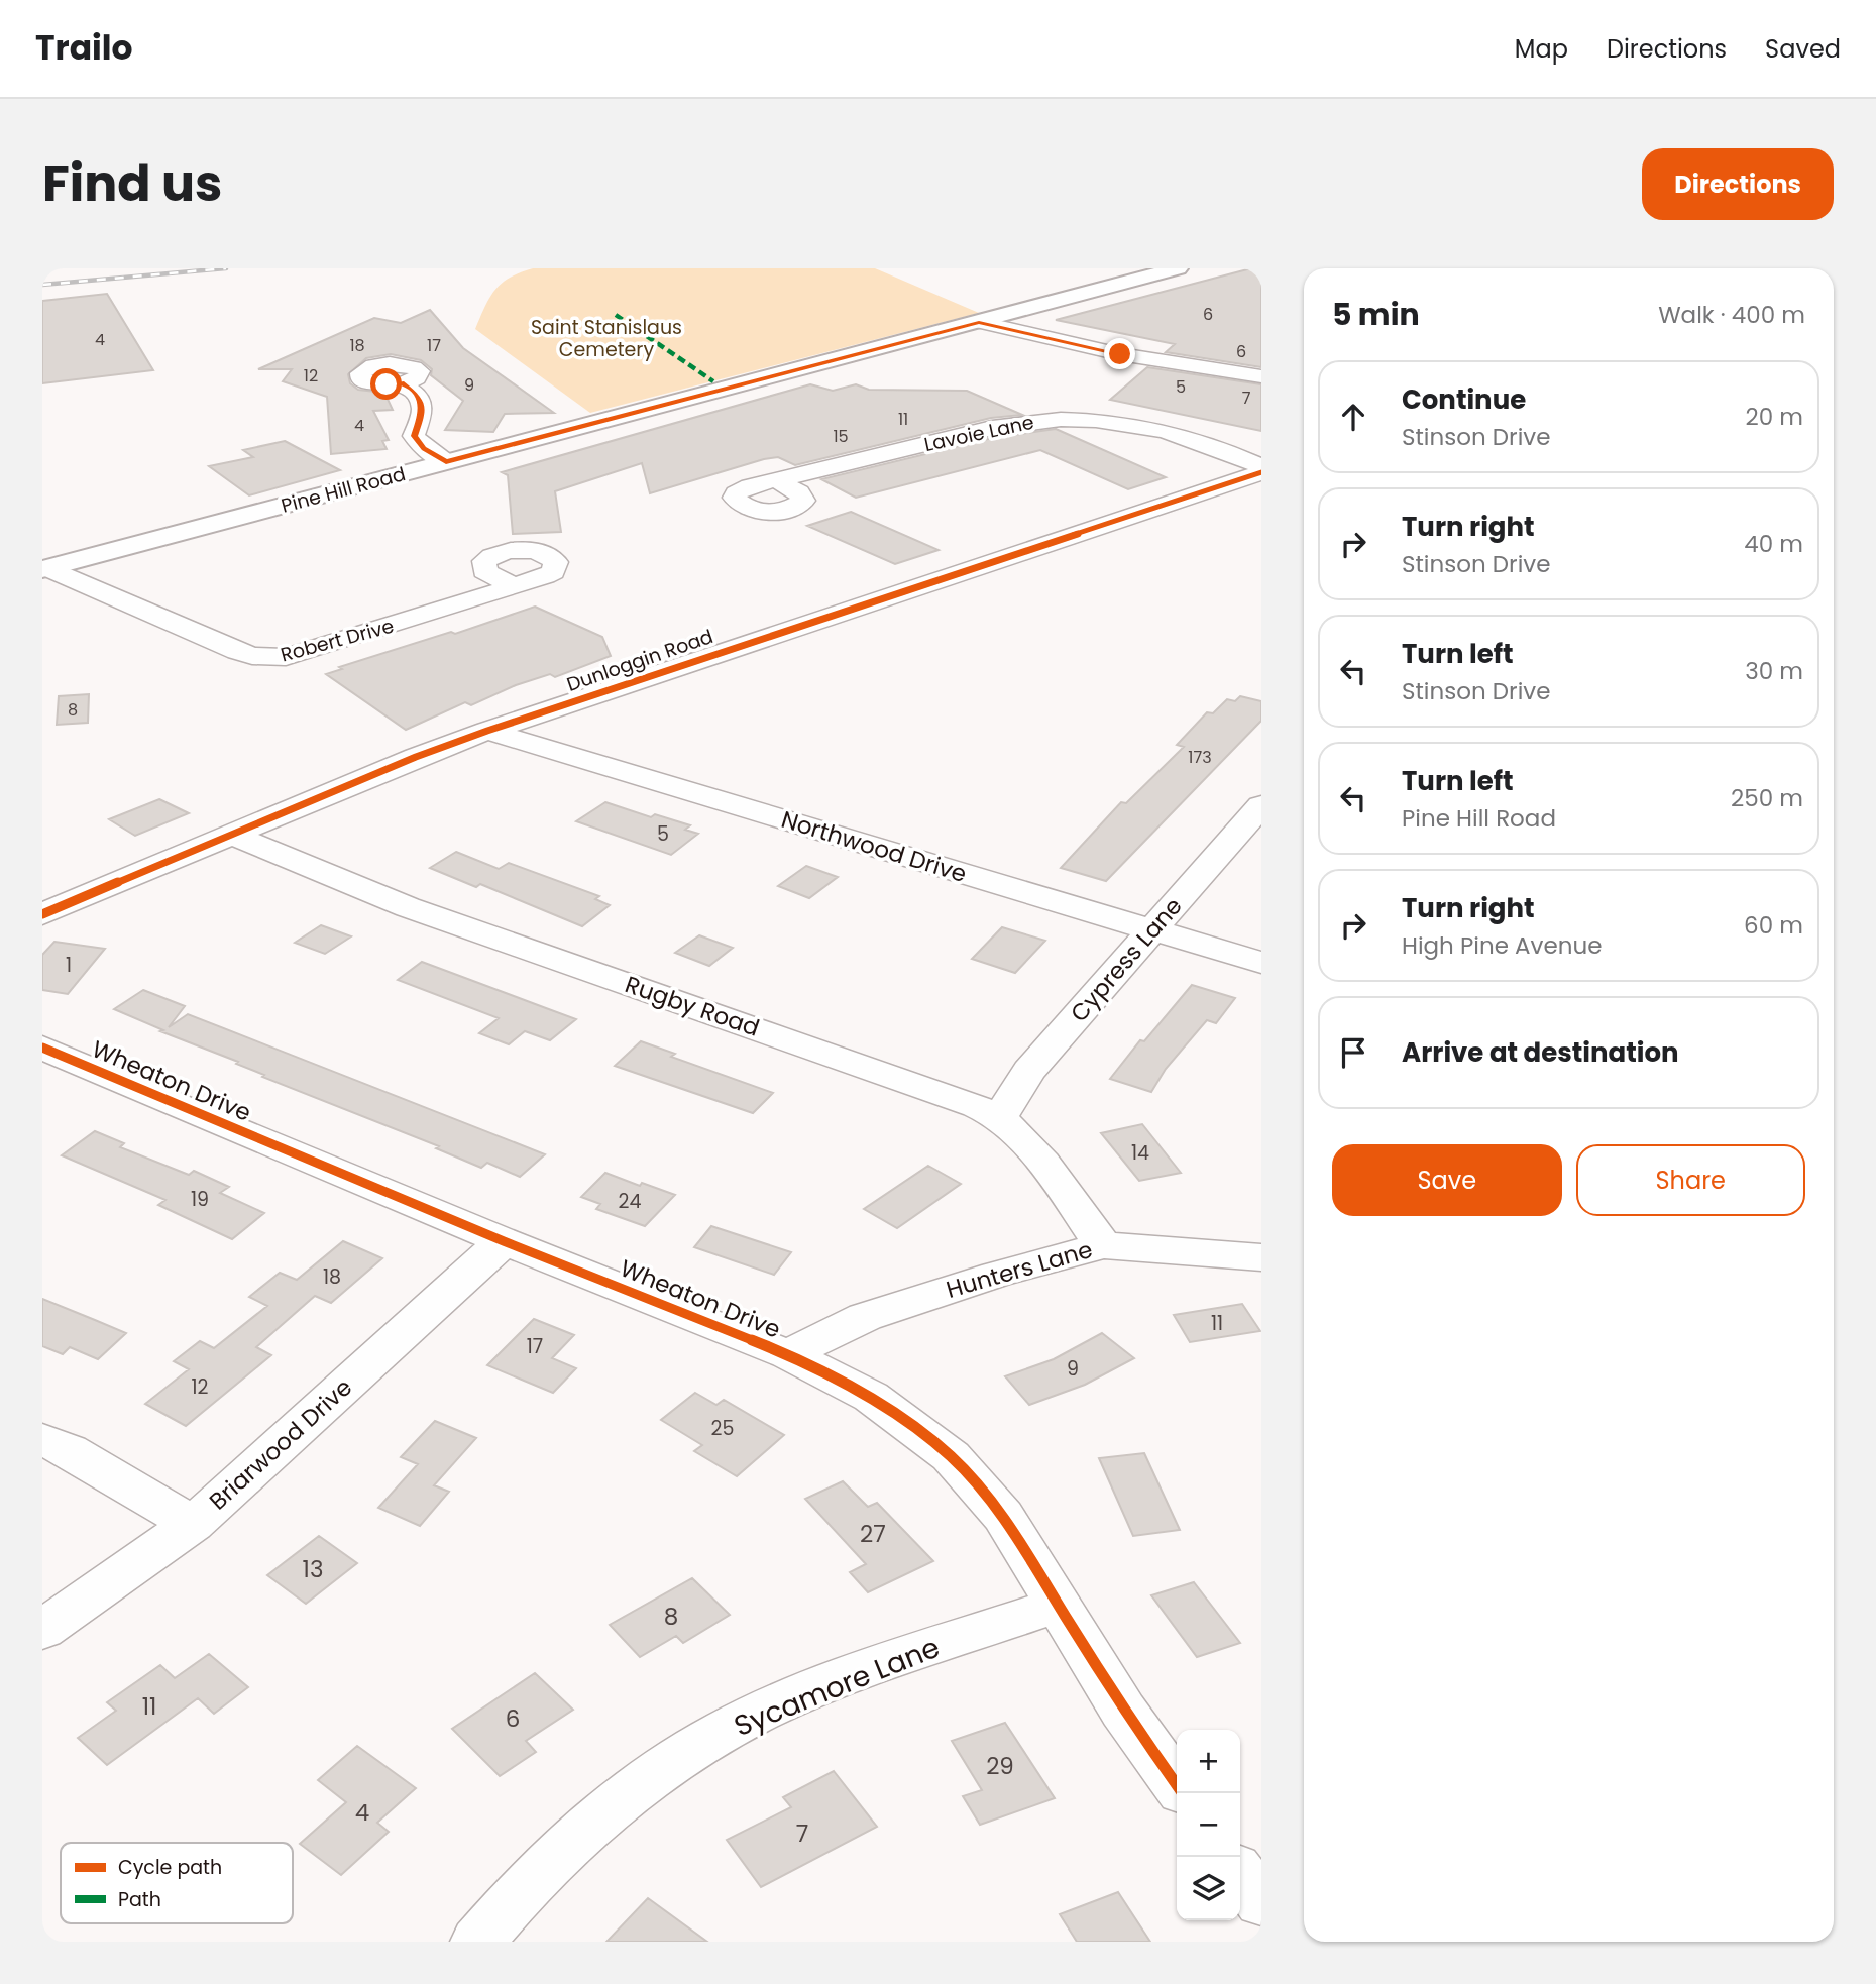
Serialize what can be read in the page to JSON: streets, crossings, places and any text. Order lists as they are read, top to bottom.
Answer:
{
  "streets": {
    "street": [
      "Lavoie Lane",
      "Pine Hill Road",
      "Robert Drive",
      "Dunloggin Road",
      "Northwood Drive",
      "Cypress Lane",
      "Rugby Road",
      "Wheaton Drive",
      "Hunters Lane",
      "Briarwood Drive",
      "Sycamore Lane"
    ]
  },
  "crossings": [
    ["Pine Hill Road", "Robert Drive"],
    ["Dunloggin Road", "Northwood Drive"],
    ["Dunloggin Road", "Rugby Road"],
    ["Northwood Drive", "Cypress Lane"],
    ["Cypress Lane", "Rugby Road"],
    ["Rugby Road", "Hunters Lane"],
    ["Wheaton Drive", "Hunters Lane"],
    ["Wheaton Drive", "Briarwood Drive"],
    ["Wheaton Drive", "Sycamore Lane"]
  ],
  "parks": ["Saint Stanislaus Cemetery"],
  "house_numbers": [
    "6",
    "4",
    "18",
    "17",
    "6",
    "12",
    "9",
    "5",
    "7",
    "11",
    "4",
    "15",
    "8",
    "173",
    "5",
    "1",
    "14",
    "19",
    "24",
    "18",
    "11",
    "17",
    "9",
    "12",
    "25",
    "27",
    "13",
    "8",
    "11",
    "6",
    "29",
    "4",
    "7"
  ],
  "legend": ["Cycle path", "Path"],
  "page": {
    "header": "Trailo",
    "nav": ["Map", "Directions", "Saved"],
    "title": "Find us",
    "buttons": [
      "Directions",
      ["Save", "Share"]
    ],
    "heading": ["5 min", "Walk · 400 m"],
    "list": [
      ["Continue", "Stinson Drive", "20 m"],
      ["Turn right", "Stinson Drive", "40 m"],
      ["Turn left", "Stinson Drive", "30 m"],
      ["Turn left", "Pine Hill Road", "250 m"],
      ["Turn right", "High Pine Avenue", "60 m"],
      "Arrive at destination"
    ],
    "map_buttons": ["+", "−"]
  }
}
